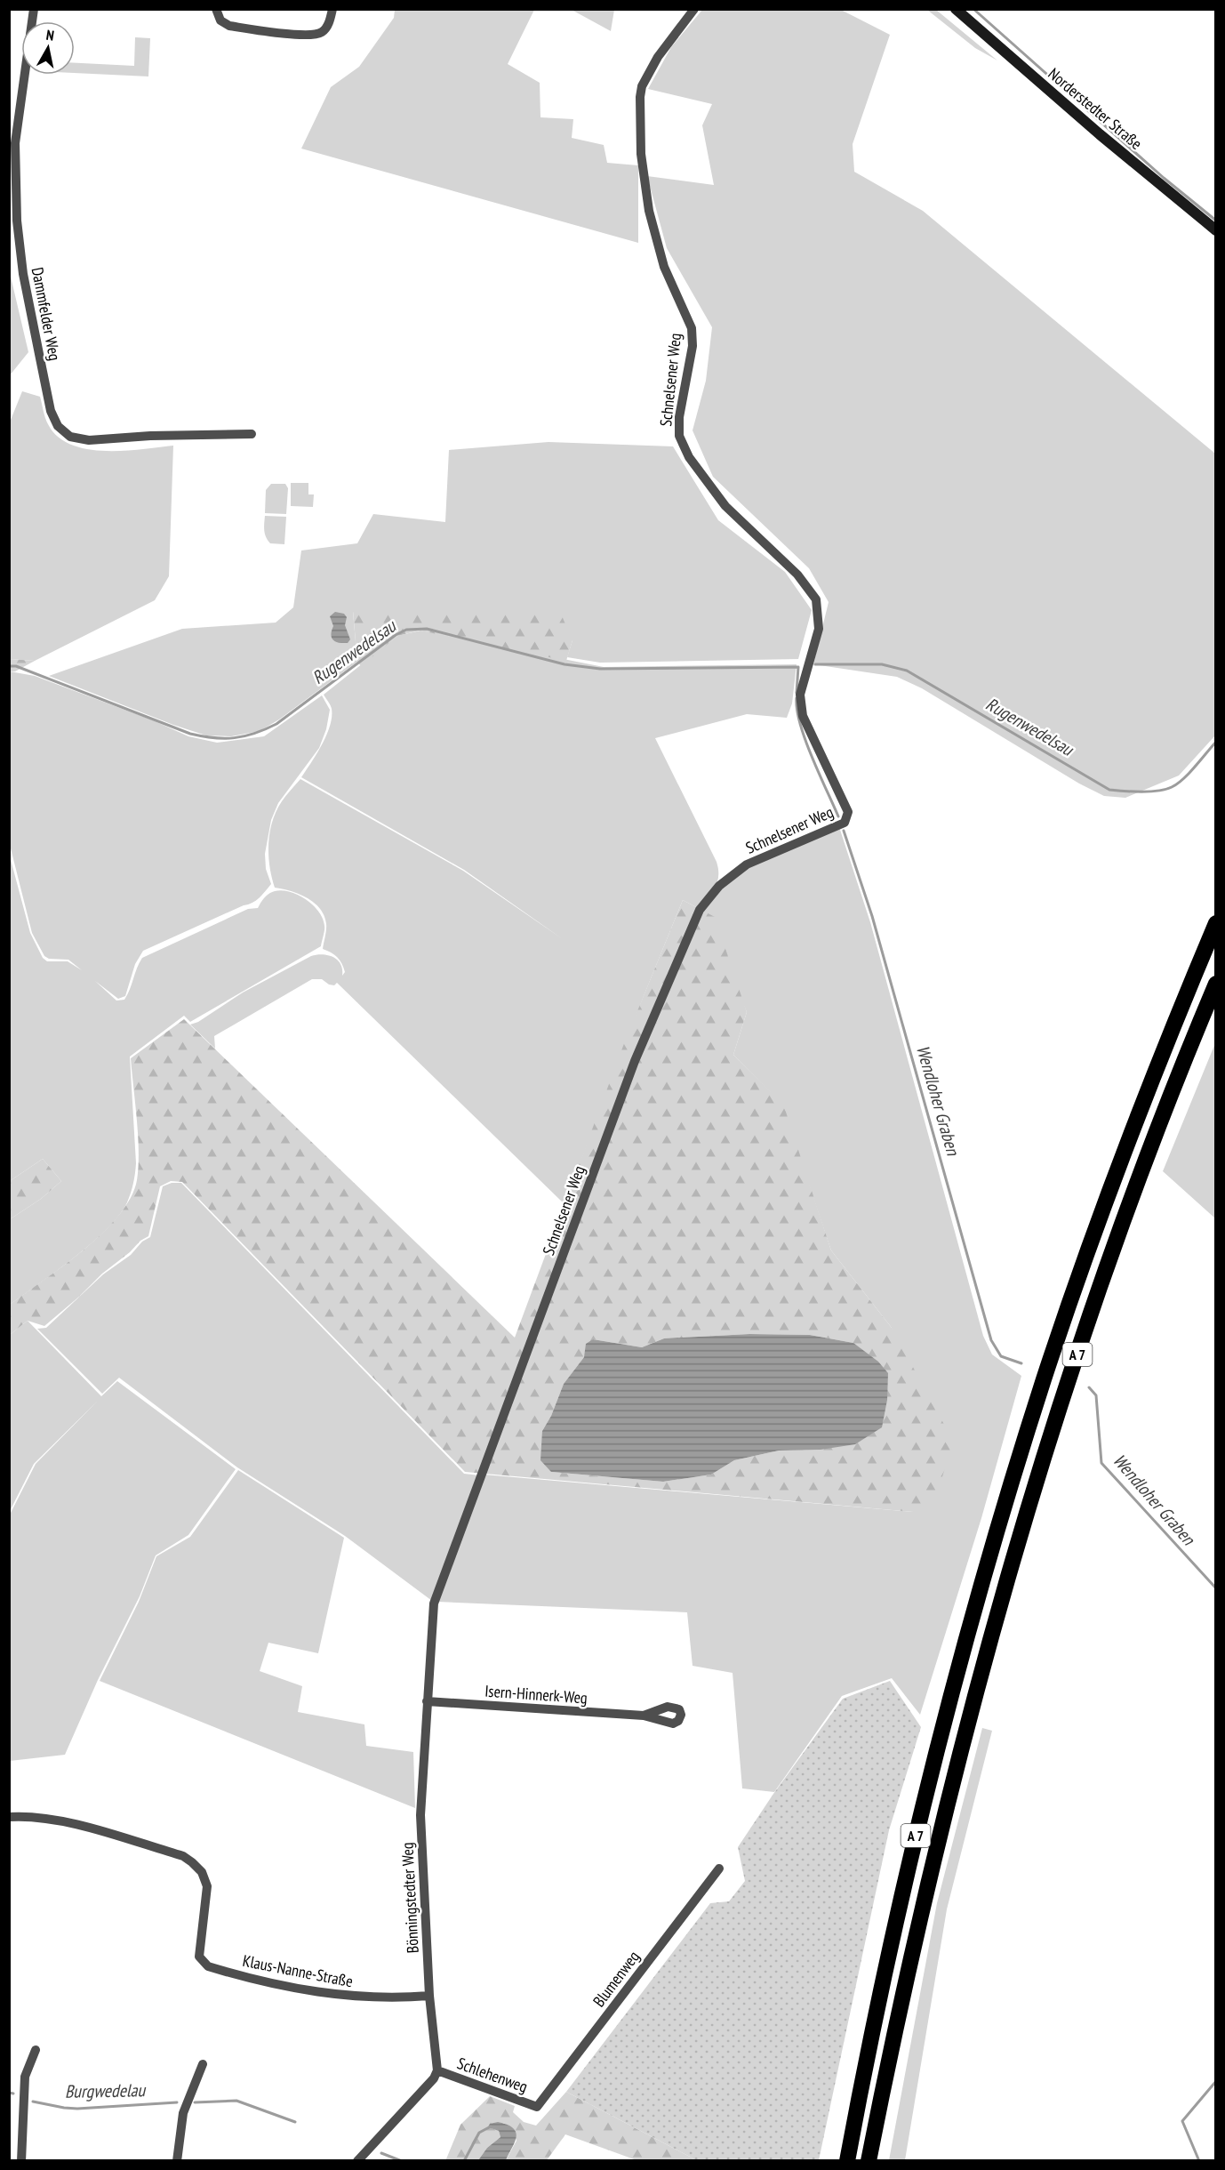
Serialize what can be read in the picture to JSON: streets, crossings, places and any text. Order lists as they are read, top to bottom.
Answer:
{
  "streets": {
    "highway": ["A 7"],
    "main road": ["Norderstedter Straße"],
    "street": [
      "Dammfelder Weg",
      "Schnelsener Weg",
      "Isern-Hinnerk-Weg",
      "Bönningstedter Weg",
      "Klaus-Nanne-Straße",
      "Blumenweg",
      "Schlehenweg"
    ]
  },
  "crossings": [
    ["Schnelsener Weg", "Bönningstedter Weg"],
    ["Isern-Hinnerk-Weg", "Bönningstedter Weg"],
    ["Bönningstedter Weg", "Klaus-Nanne-Straße"],
    ["Bönningstedter Weg", "Schlehenweg"],
    ["Blumenweg", "Schlehenweg"]
  ],
  "water": ["Rugenwedelsau", "Wendloher Graben", "Burgwedelau"],
  "north": "top"
}
